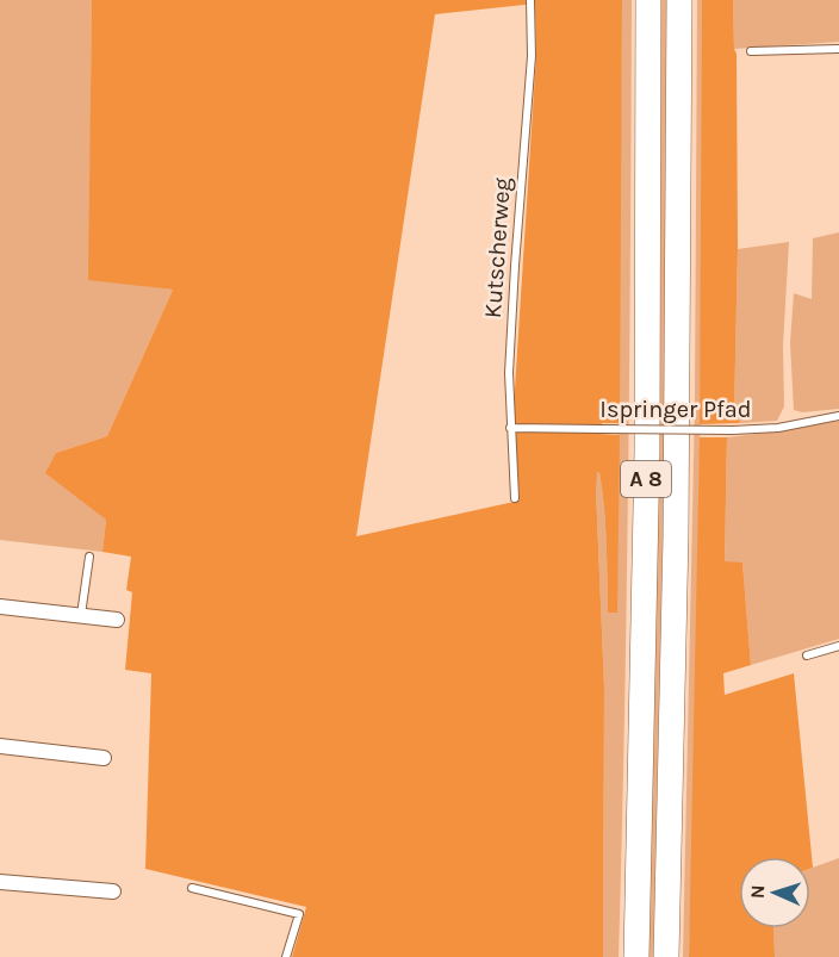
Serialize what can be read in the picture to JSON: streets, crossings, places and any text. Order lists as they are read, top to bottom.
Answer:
{
  "streets": {
    "highway": ["A 8"],
    "lane": ["Kutscherweg", "Ispringer Pfad"]
  },
  "crossings": [
    ["Kutscherweg", "Ispringer Pfad"]
  ],
  "north": "left"
}
